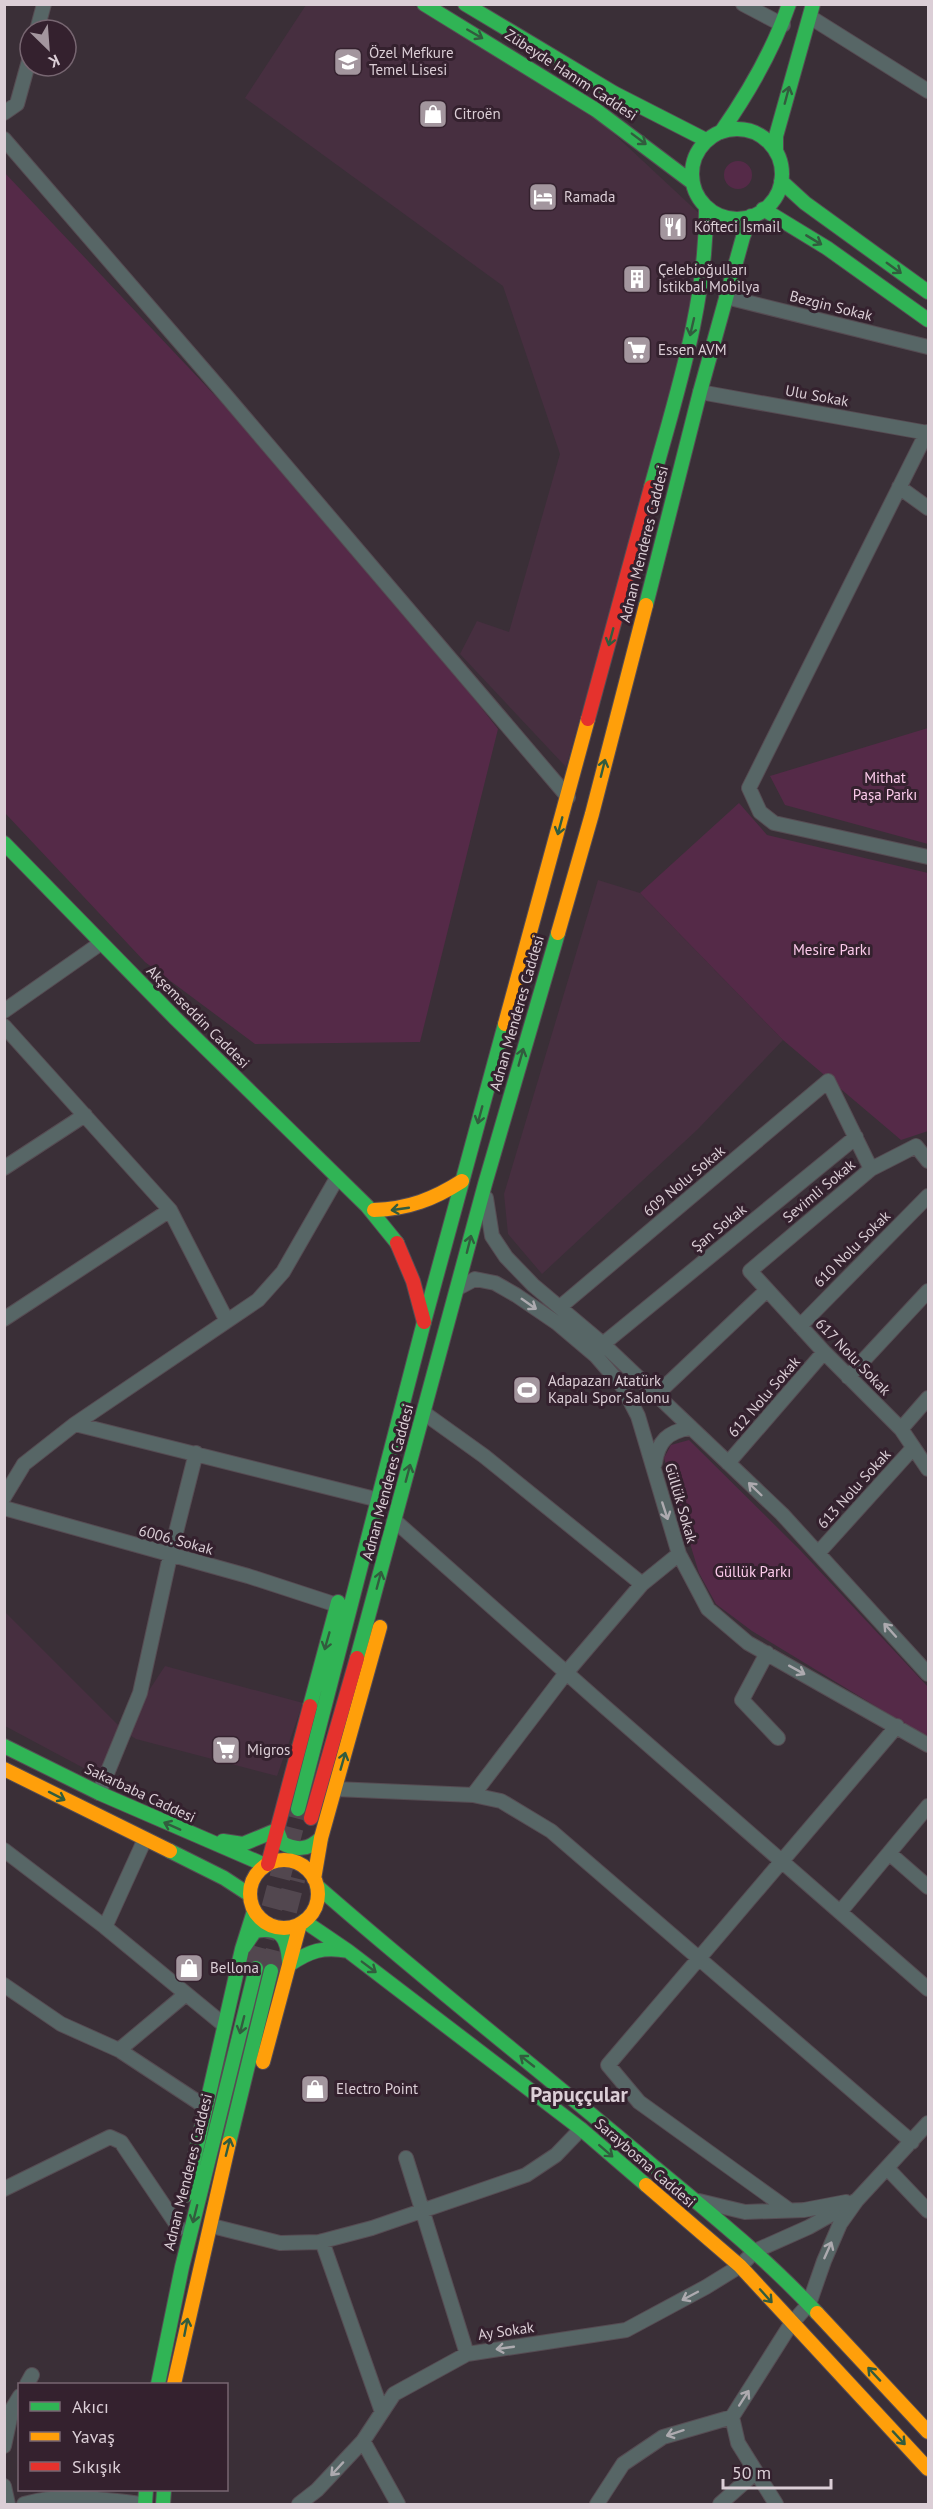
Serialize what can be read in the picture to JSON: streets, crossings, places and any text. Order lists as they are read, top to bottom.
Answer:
{
  "streets": {
    "main road": [
      "Zübeyde Hanım Caddesi",
      "Adnan Menderes Caddesi",
      "Akşemseddin Caddesi",
      "Sakarbaba Caddesi",
      "Saraybosna Caddesi"
    ],
    "street": [
      "Bezgin Sokak",
      "Ulu Sokak",
      "609 Nolu Sokak",
      "Sevimli Sokak",
      "Şan Sokak",
      "610 Nolu Sokak",
      "617 Nolu Sokak",
      "612 Nolu Sokak",
      "613 Nolu Sokak",
      "Güllük Sokak",
      "6006. Sokak",
      "Ay Sokak"
    ]
  },
  "crossings": [
    ["Zübeyde Hanım Caddesi", "Adnan Menderes Caddesi"],
    ["Bezgin Sokak", "Adnan Menderes Caddesi"],
    ["Ulu Sokak", "Adnan Menderes Caddesi"],
    ["Adnan Menderes Caddesi", "Akşemseddin Caddesi"],
    ["Adnan Menderes Caddesi", "Güllük Sokak"],
    ["609 Nolu Sokak", "Şan Sokak"],
    ["Sevimli Sokak", "617 Nolu Sokak"],
    ["610 Nolu Sokak", "617 Nolu Sokak"],
    ["617 Nolu Sokak", "612 Nolu Sokak"],
    ["617 Nolu Sokak", "613 Nolu Sokak"],
    ["Sakarbaba Caddesi", "Saraybosna Caddesi"],
    ["Saraybosna Caddesi", "Ay Sokak"]
  ],
  "one_way": ["Ay Sokak"],
  "districts": ["Papuççular"],
  "parks": ["Mithat Paşa Parkı", "Mesire Parkı", "Güllük Parkı"],
  "places": {
    "school or university": ["Özel Mefkure Temel Lisesi"],
    "shop": ["Citroën", "Bellona", "Electro Point"],
    "hotel": ["Ramada"],
    "restaurant": ["Köfteci İsmail"],
    "building": ["Çelebioğulları İstikbal Mobilya"],
    "supermarket": ["Essen AVM", "Migros"],
    "sports": ["Adapazarı Atatürk Kapalı Spor Salonu"]
  },
  "legend": ["Akıcı", "Yavaş", "Sıkışık"],
  "scale_bar": "50 m",
  "north": "bottom right"
}
